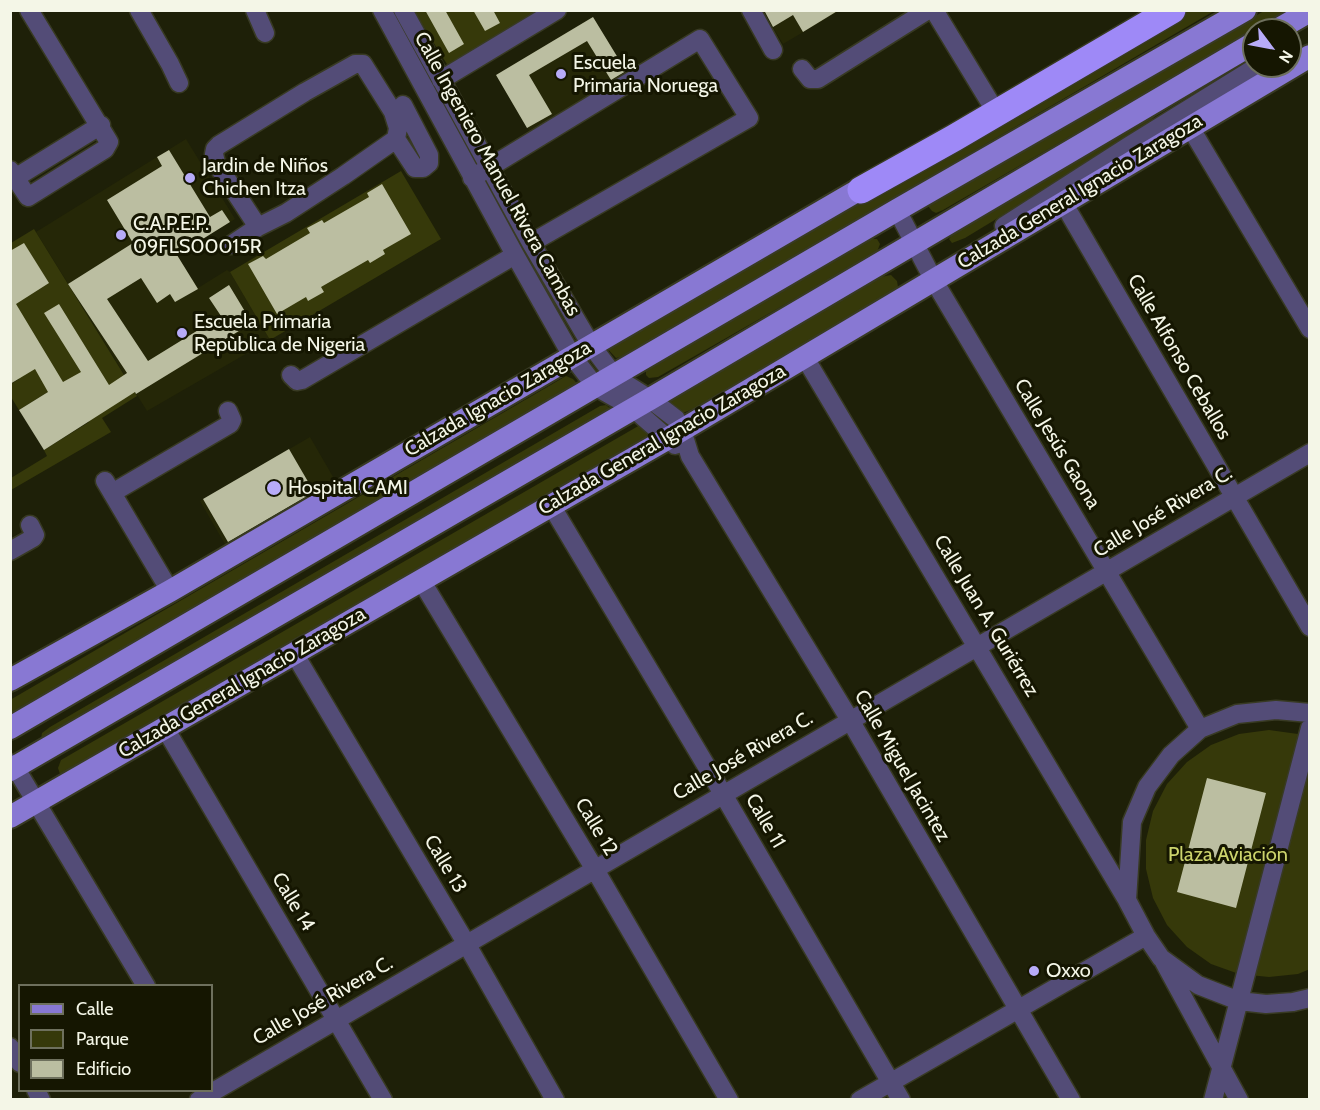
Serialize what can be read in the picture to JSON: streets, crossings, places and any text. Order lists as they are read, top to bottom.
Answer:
{
  "streets": {
    "main road": ["Calzada General Ignacio Zaragoza", "Calzada Ignacio Zaragoza"],
    "street": [
      "Calle Ingeniero Manuel Rivera Cambas",
      "Calle Alfonso Ceballos",
      "Calle Jesús Gaona",
      "Calle José Rivera C.",
      "Calle Juan A. Guriérrez",
      "Calle Miguel Jacintez",
      "Calle 11",
      "Calle 12",
      "Calle 13",
      "Calle 14"
    ]
  },
  "crossings": [
    ["Calle Ingeniero Manuel Rivera Cambas", "Calzada Ignacio Zaragoza"],
    ["Calle Ingeniero Manuel Rivera Cambas", "Calle Miguel Jacintez"],
    ["Calzada General Ignacio Zaragoza", "Calle Alfonso Ceballos"],
    ["Calzada General Ignacio Zaragoza", "Calle Jesús Gaona"],
    ["Calzada General Ignacio Zaragoza", "Calle Juan A. Guriérrez"],
    ["Calzada General Ignacio Zaragoza", "Calle Miguel Jacintez"],
    ["Calzada General Ignacio Zaragoza", "Calle 11"],
    ["Calzada General Ignacio Zaragoza", "Calle 12"],
    ["Calzada General Ignacio Zaragoza", "Calle 13"],
    ["Calzada General Ignacio Zaragoza", "Calle 14"],
    ["Calle Alfonso Ceballos", "Calle José Rivera C."],
    ["Calle Jesús Gaona", "Calle José Rivera C."],
    ["Calle José Rivera C.", "Calle Juan A. Guriérrez"],
    ["Calle José Rivera C.", "Calle Miguel Jacintez"],
    ["Calle José Rivera C.", "Calle 11"],
    ["Calle José Rivera C.", "Calle 12"],
    ["Calle José Rivera C.", "Calle 13"],
    ["Calle José Rivera C.", "Calle 14"]
  ],
  "parks": ["Plaza Aviación"],
  "places": [
    "Escuela Primaria Noruega",
    "Jardin de Niños Chichen Itza",
    "C.A.P.E.P. 09FLS00015R",
    "Escuela Primaria Repùblica de Nigeria",
    "Hospital CAMI",
    "Oxxo"
  ],
  "legend": ["Calle", "Parque", "Edificio"],
  "north": "bottom right"
}
